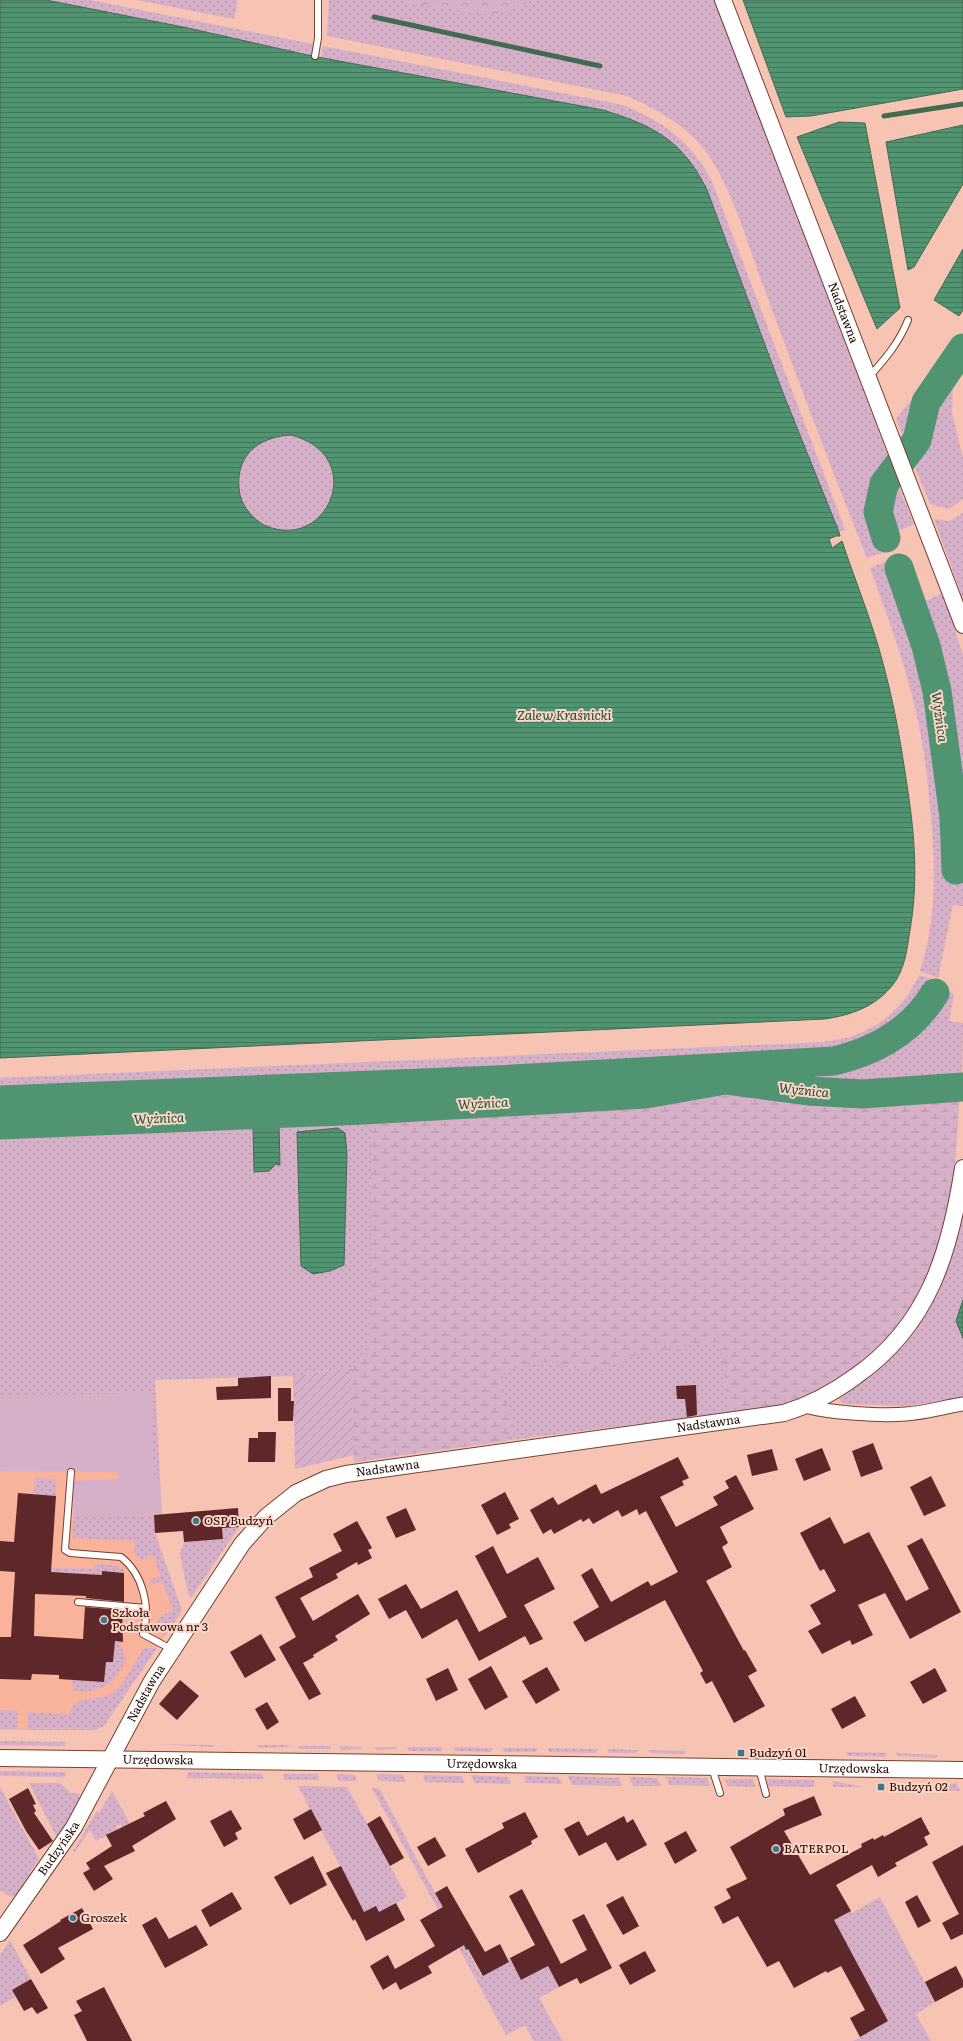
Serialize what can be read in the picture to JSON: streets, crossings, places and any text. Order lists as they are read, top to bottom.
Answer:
{
  "streets": {
    "street": ["Nadstawna", "Urzędowska", "Budzyńska"]
  },
  "crossings": [
    ["Nadstawna", "Urzędowska"],
    ["Nadstawna", "Budzyńska"],
    ["Urzędowska", "Budzyńska"]
  ],
  "water": ["Zalew Kraśnicki", "Wyżnica"],
  "places": {
    "other": [
      "OSP Budzyń",
      "Szkoła Podstawowa nr 3",
      "BATERPOL",
      "Groszek"
    ],
    "transit": ["Budzyń 01", "Budzyń 02"]
  }
}
